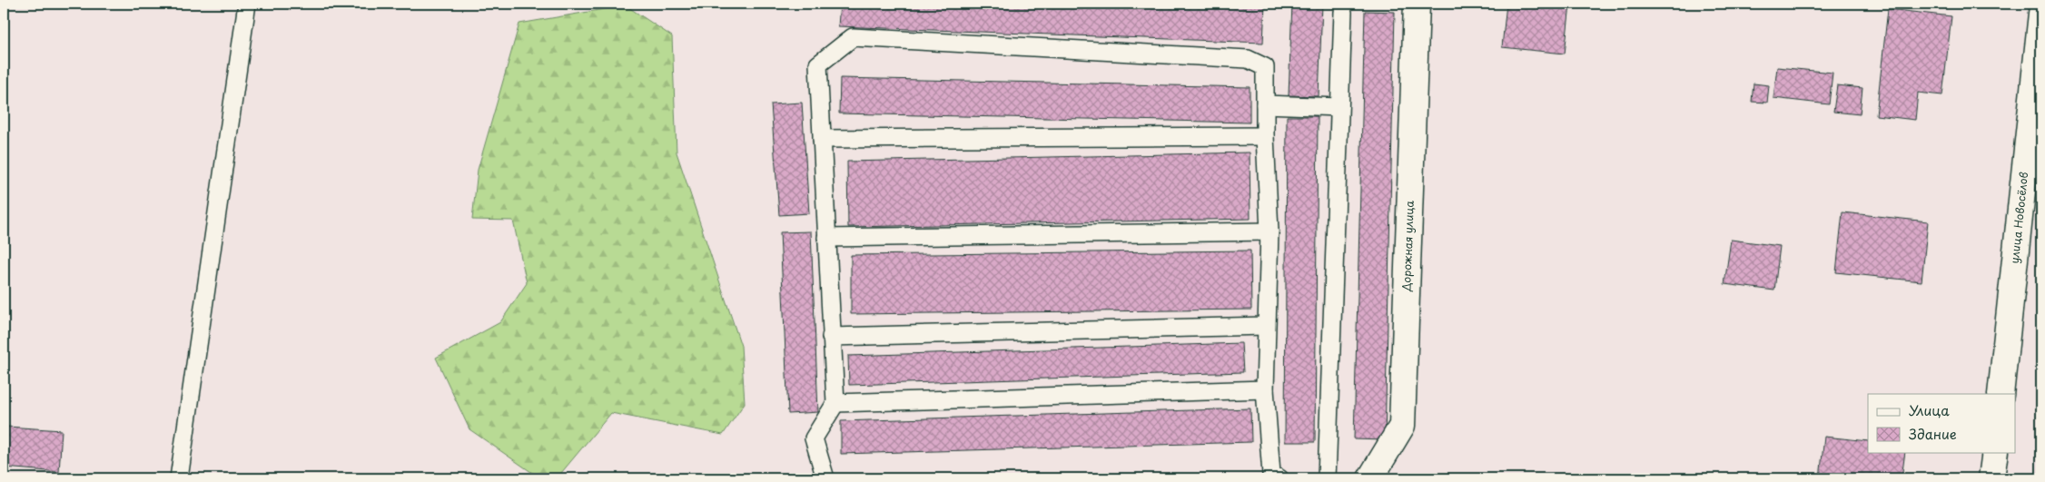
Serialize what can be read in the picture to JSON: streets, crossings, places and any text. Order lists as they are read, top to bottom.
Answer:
{
  "streets": {
    "street": ["улица Новосёлов", "Дорожная улица"]
  },
  "legend": ["Улица", "Здание"]
}
